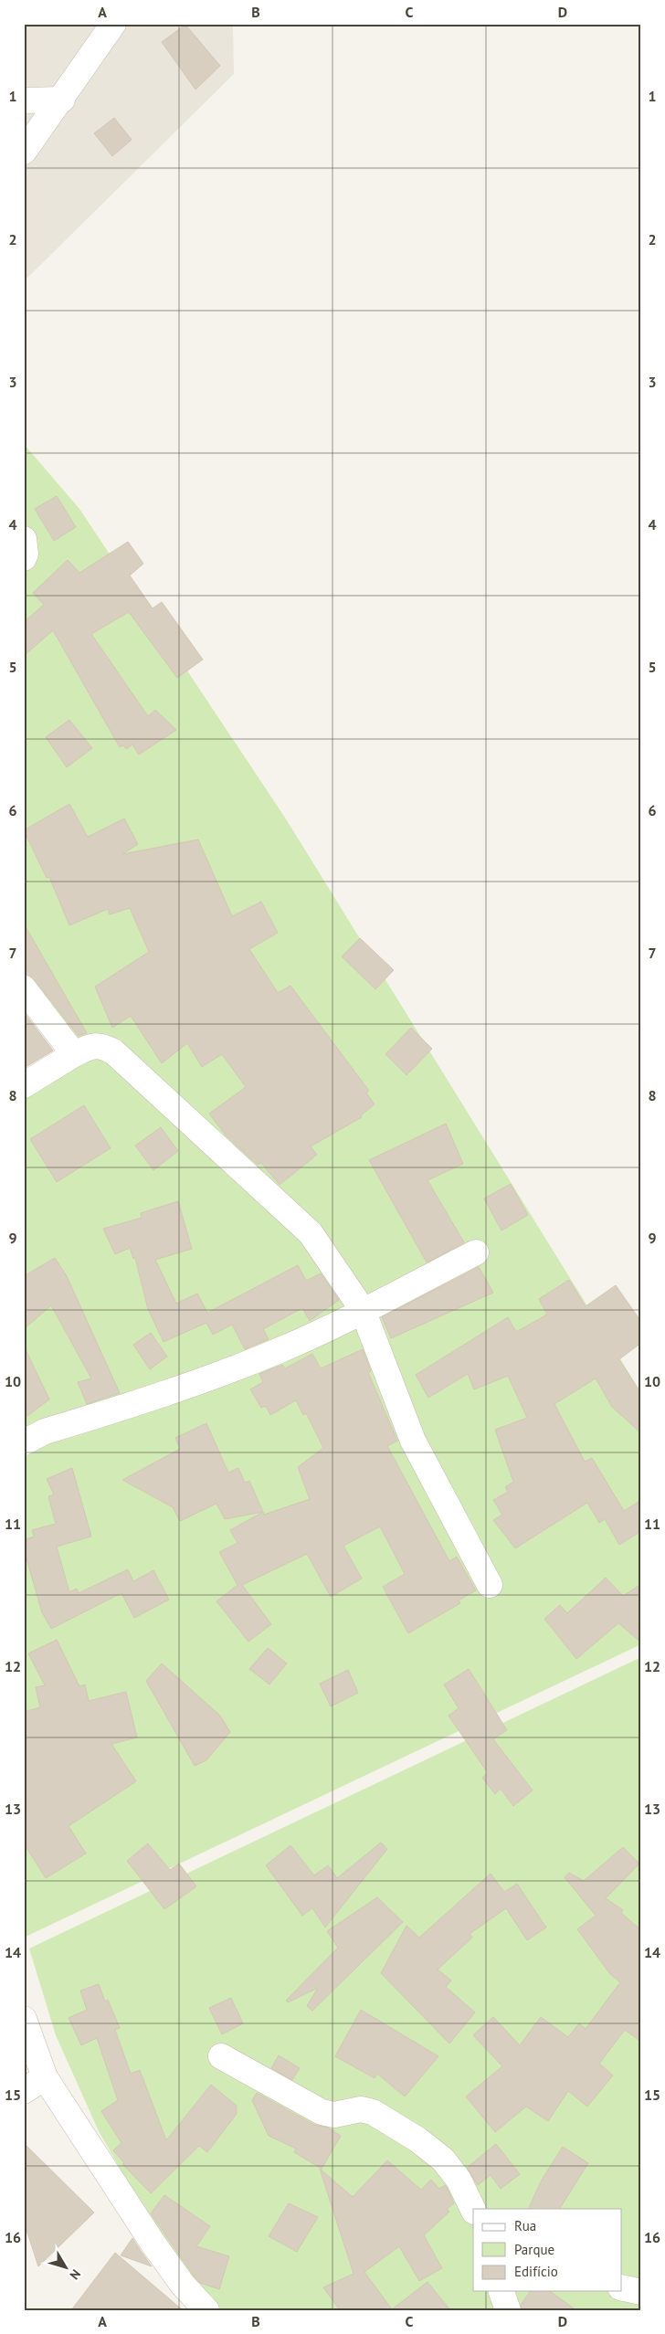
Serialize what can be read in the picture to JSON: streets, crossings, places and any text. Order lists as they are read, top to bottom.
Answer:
{
  "legend": ["Rua", "Parque", "Edifício"],
  "north": "bottom right",
  "grid": {
    "columns": [
      "A",
      "B",
      "C",
      "D"
    ],
    "rows": [
      "1",
      "2",
      "3",
      "4",
      "5",
      "6",
      "7",
      "8",
      "9",
      "10",
      "11",
      "12",
      "13",
      "14",
      "15",
      "16"
    ]
  }
}
